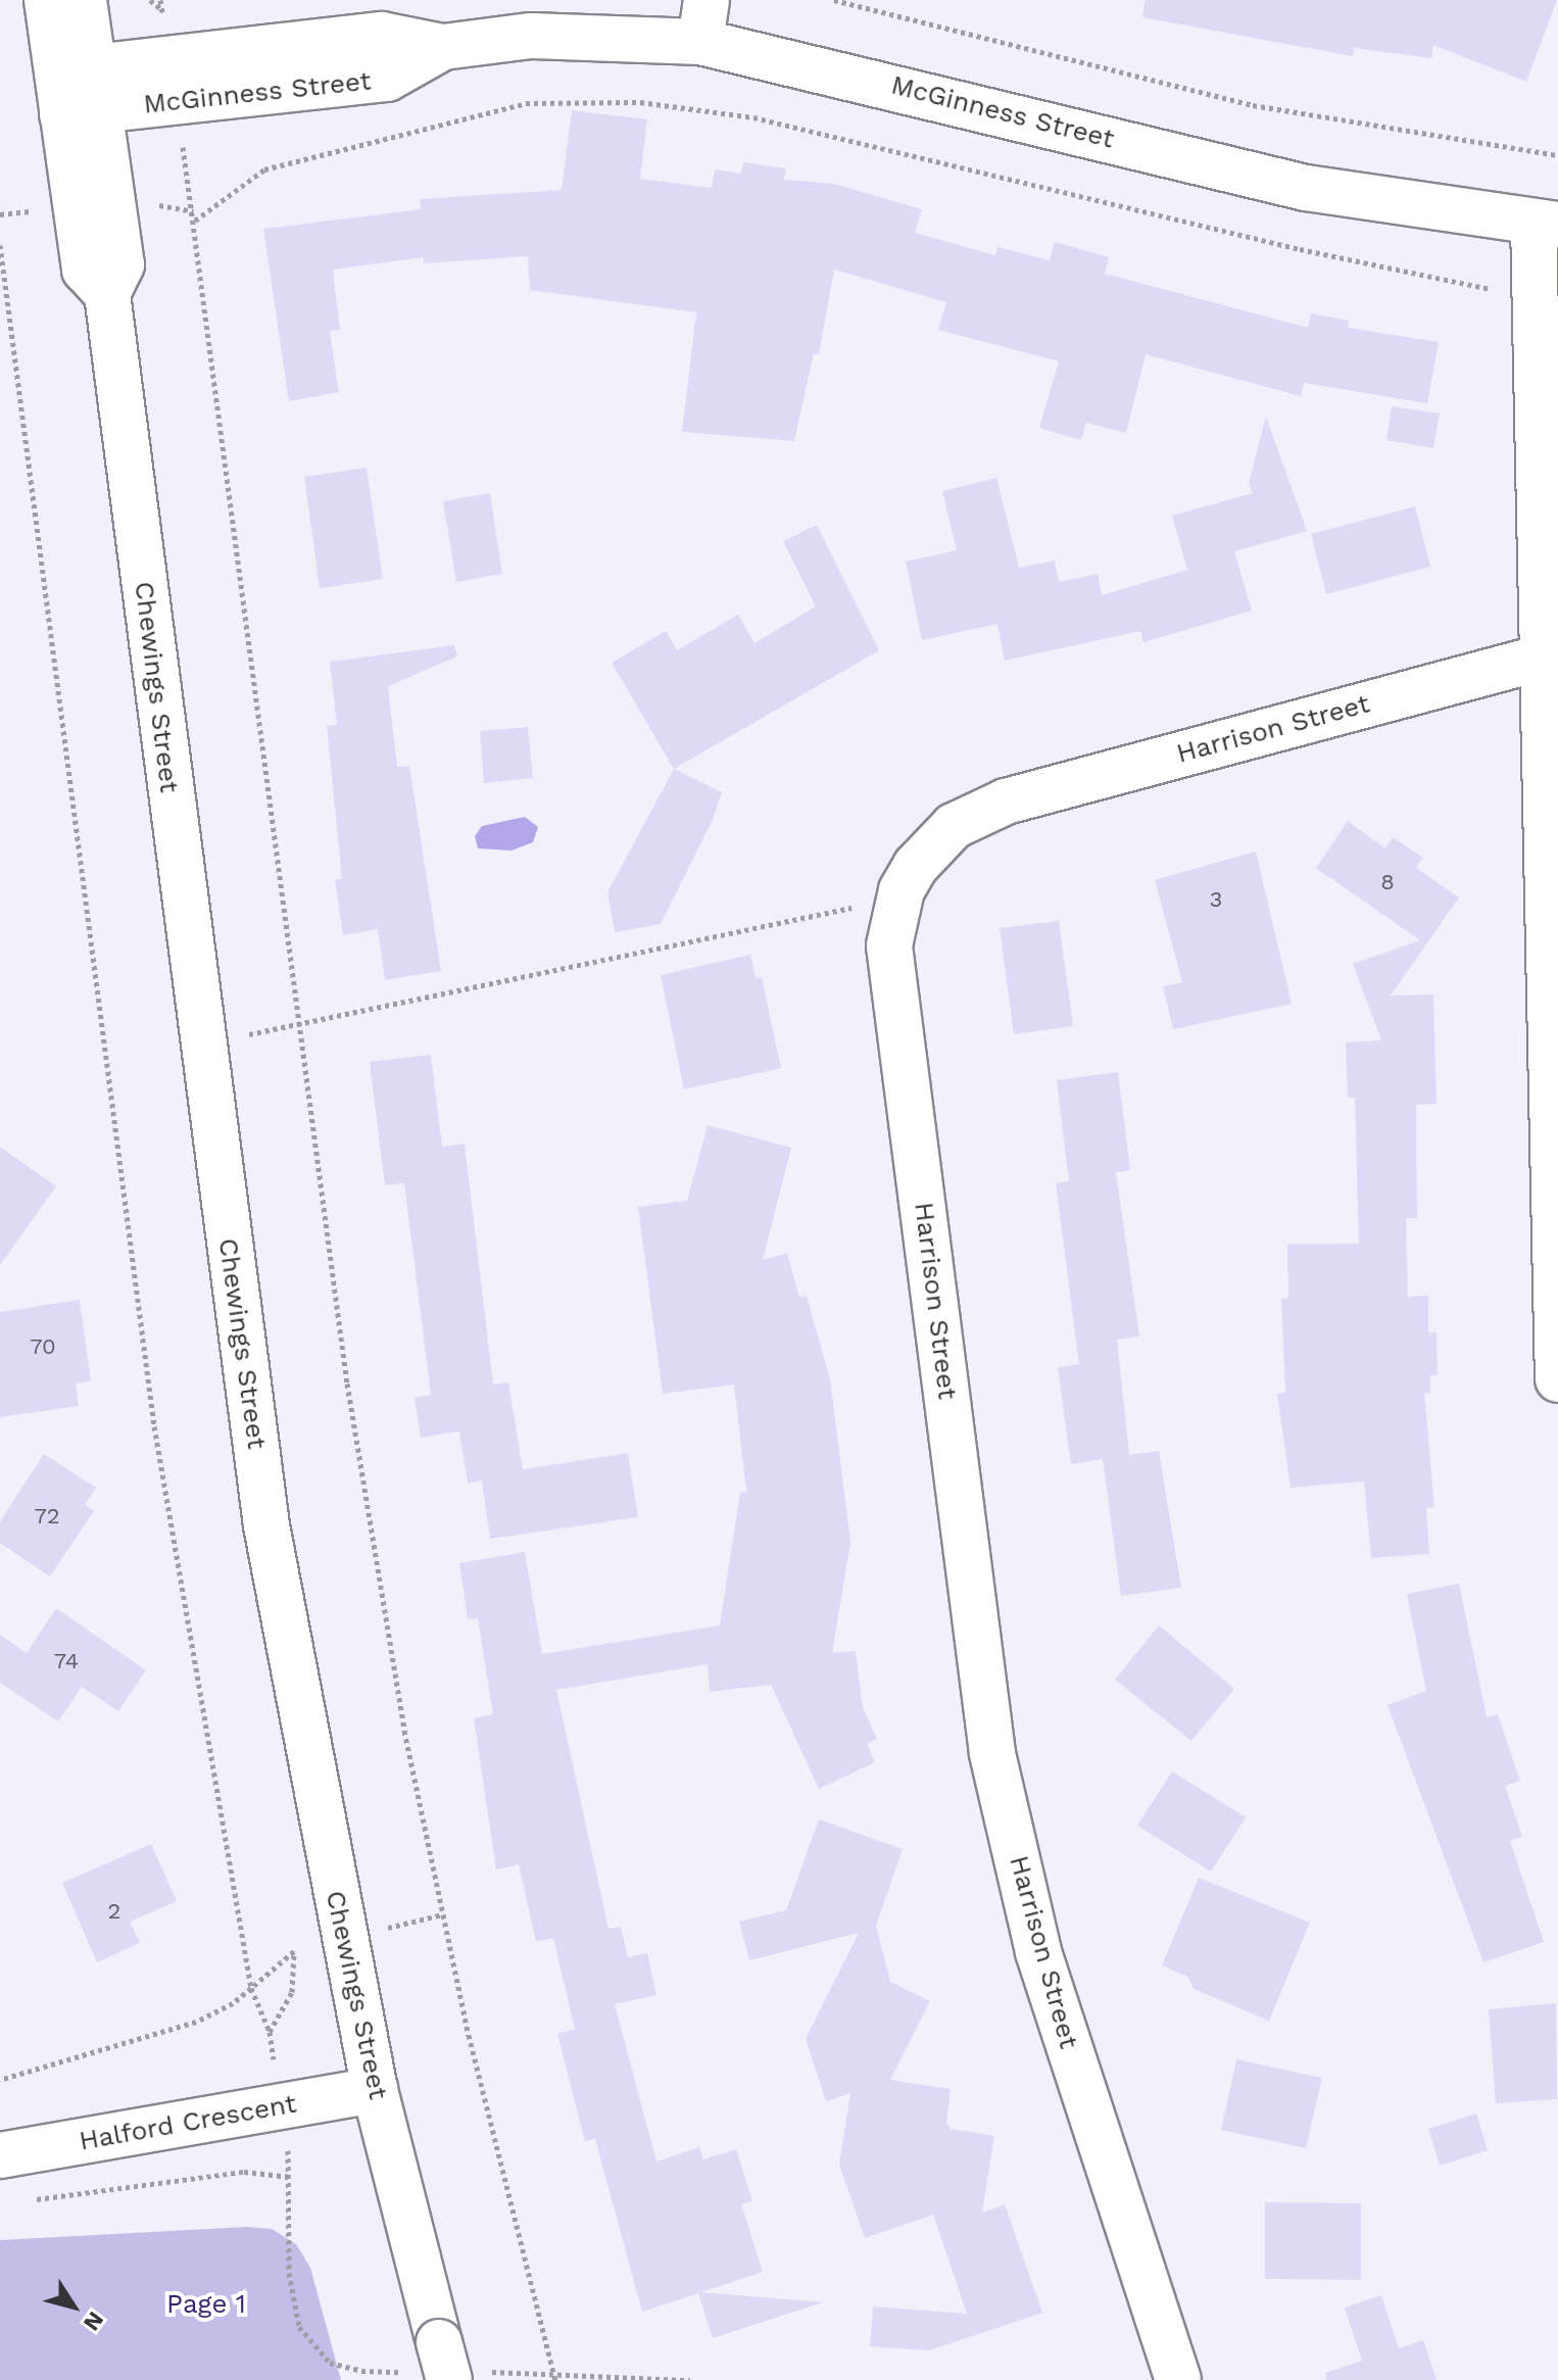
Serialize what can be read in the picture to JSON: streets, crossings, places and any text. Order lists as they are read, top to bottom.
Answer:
{
  "streets": {
    "street": [
      "McGinness Street",
      "Chewings Street",
      "Harrison Street",
      "Halford Crescent"
    ]
  },
  "crossings": [
    ["McGinness Street", "Chewings Street"],
    ["Chewings Street", "Halford Crescent"]
  ],
  "parks": ["Page 1"],
  "house_numbers": [
    "8",
    "3",
    "70",
    "72",
    "74",
    "2"
  ],
  "north": "bottom right"
}
